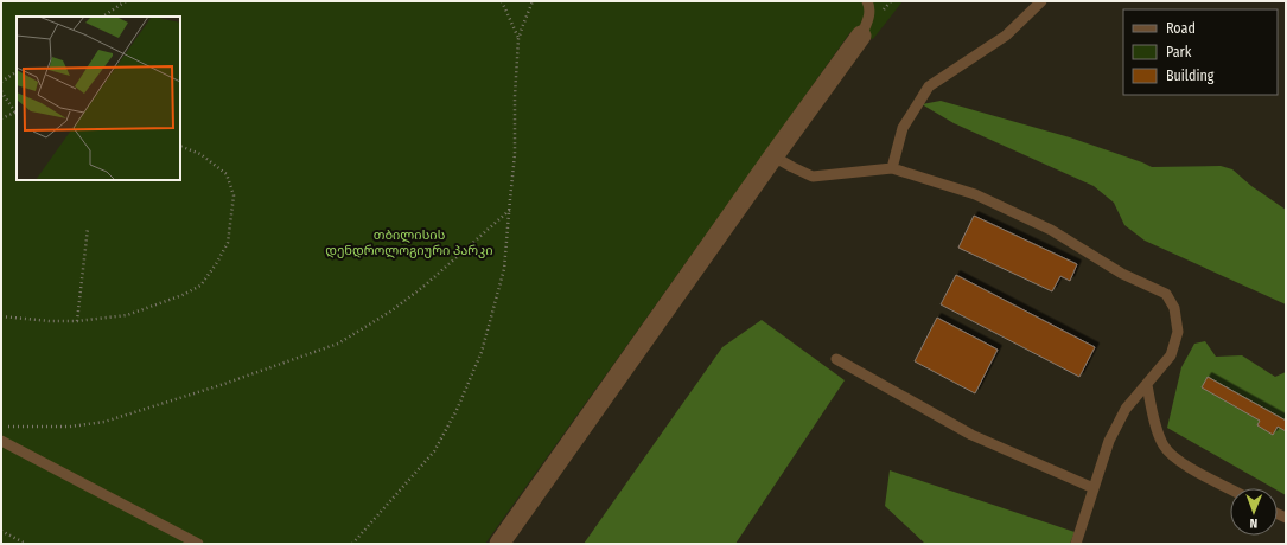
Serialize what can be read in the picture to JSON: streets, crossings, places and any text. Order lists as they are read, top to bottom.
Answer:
{
  "parks": ["თბილისის დენდროლოგიური პარკი"],
  "legend": ["Road", "Park", "Building"],
  "north": "bottom"
}
